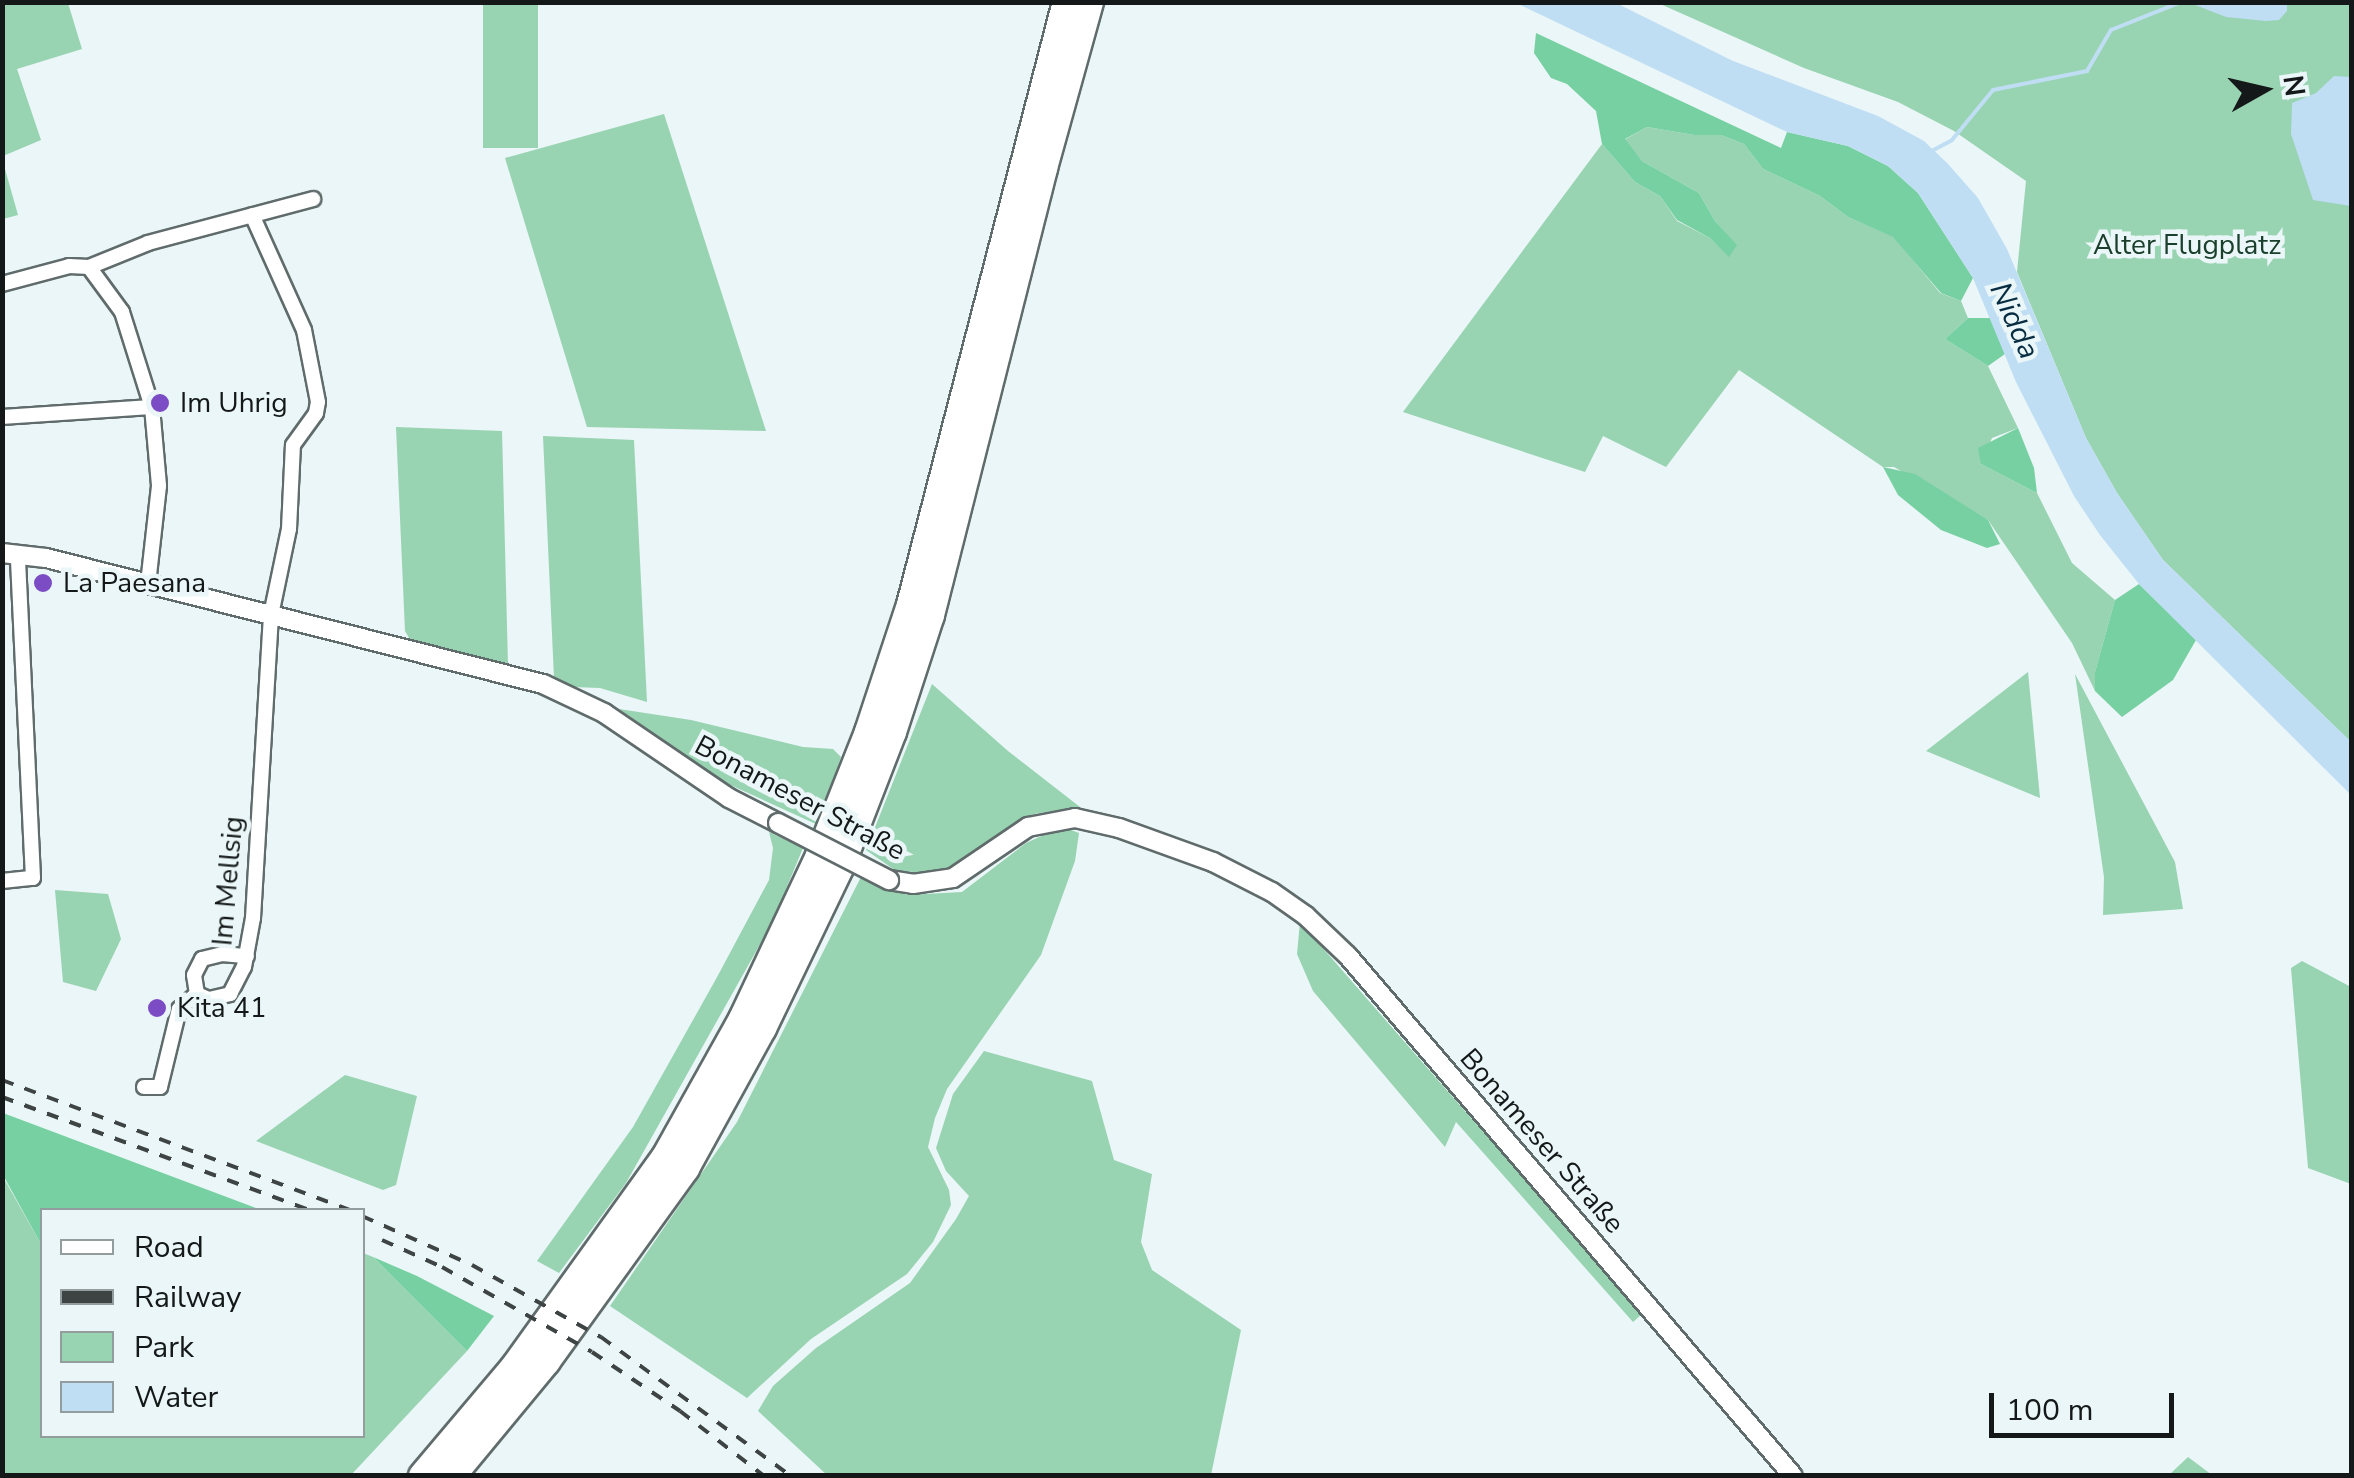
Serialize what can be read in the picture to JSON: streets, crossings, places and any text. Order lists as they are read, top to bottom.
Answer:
{
  "streets": {
    "street": ["Bonameser Straße", "Im Mellsig"]
  },
  "crossings": [
    ["Bonameser Straße", "Im Mellsig"]
  ],
  "water": ["Nidda"],
  "parks": ["Alter Flugplatz"],
  "places": ["Im Uhrig", "La Paesana", "Kita 41"],
  "legend": [
    "Road",
    "Railway",
    "Park",
    "Water"
  ],
  "scale_bar": "100 m",
  "north": "right"
}
